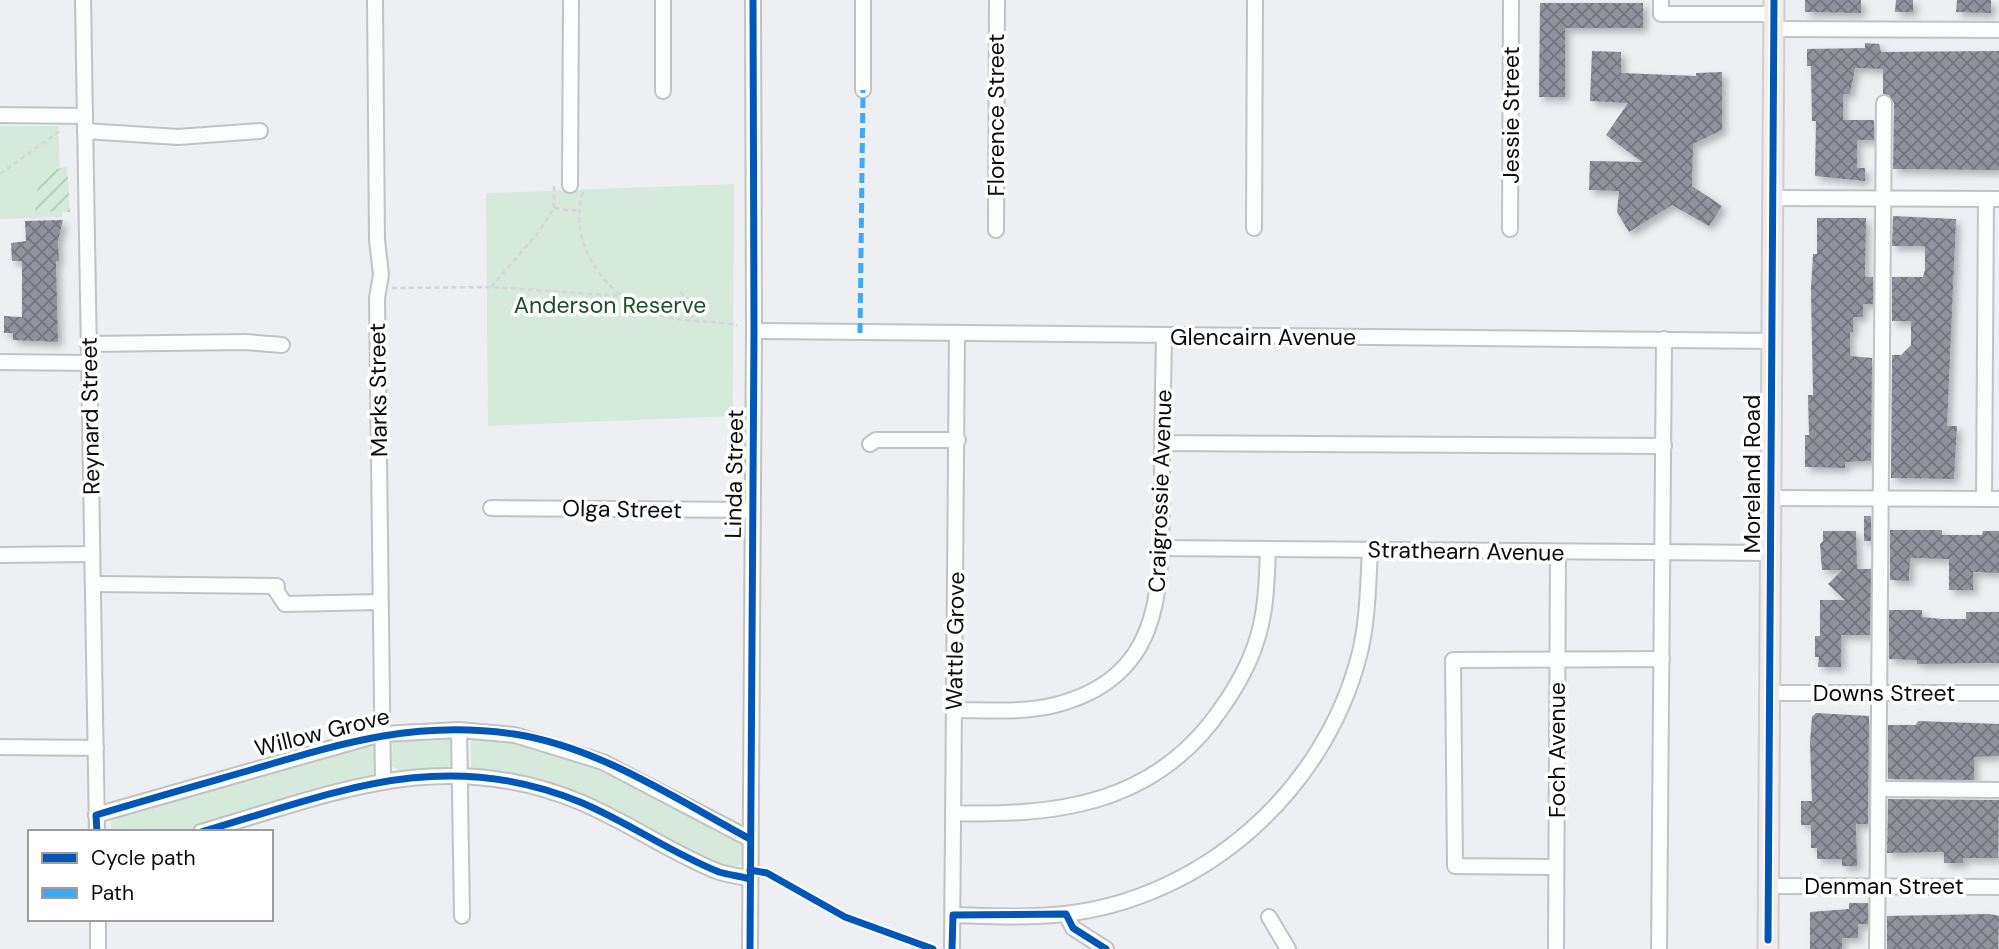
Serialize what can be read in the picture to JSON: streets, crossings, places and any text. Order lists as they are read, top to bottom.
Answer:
{
  "streets": {
    "main road": ["Moreland Road"],
    "street": [
      "Florence Street",
      "Jessie Street",
      "Glencairn Avenue",
      "Marks Street",
      "Reynard Street",
      "Linda Street",
      "Craigrossie Avenue",
      "Olga Street",
      "Strathearn Avenue",
      "Wattle Grove",
      "Downs Street",
      "Willow Grove",
      "Foch Avenue",
      "Denman Street"
    ]
  },
  "crossings": [
    ["Glencairn Avenue", "Linda Street"],
    ["Glencairn Avenue", "Moreland Road"],
    ["Glencairn Avenue", "Craigrossie Avenue"],
    ["Glencairn Avenue", "Wattle Grove"],
    ["Marks Street", "Willow Grove"],
    ["Reynard Street", "Willow Grove"],
    ["Linda Street", "Olga Street"],
    ["Linda Street", "Willow Grove"],
    ["Moreland Road", "Strathearn Avenue"],
    ["Moreland Road", "Downs Street"],
    ["Moreland Road", "Denman Street"],
    ["Craigrossie Avenue", "Strathearn Avenue"],
    ["Craigrossie Avenue", "Wattle Grove"],
    ["Strathearn Avenue", "Foch Avenue"]
  ],
  "parks": ["Anderson Reserve"],
  "legend": ["Cycle path", "Path"]
}
